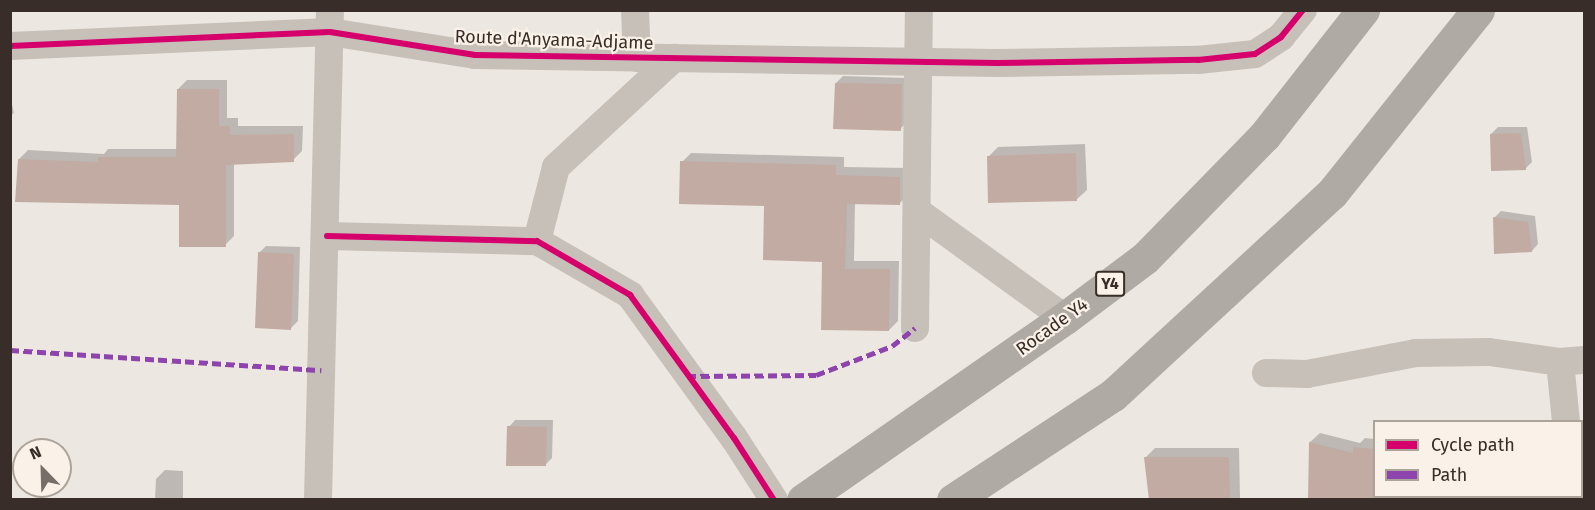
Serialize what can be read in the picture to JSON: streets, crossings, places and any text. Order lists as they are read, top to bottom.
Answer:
{
  "streets": {
    "highway": ["Y4", "Rocade Y4"],
    "street": ["Route d'Anyama-Adjame"]
  },
  "legend": ["Cycle path", "Path"],
  "north": "top left"
}
